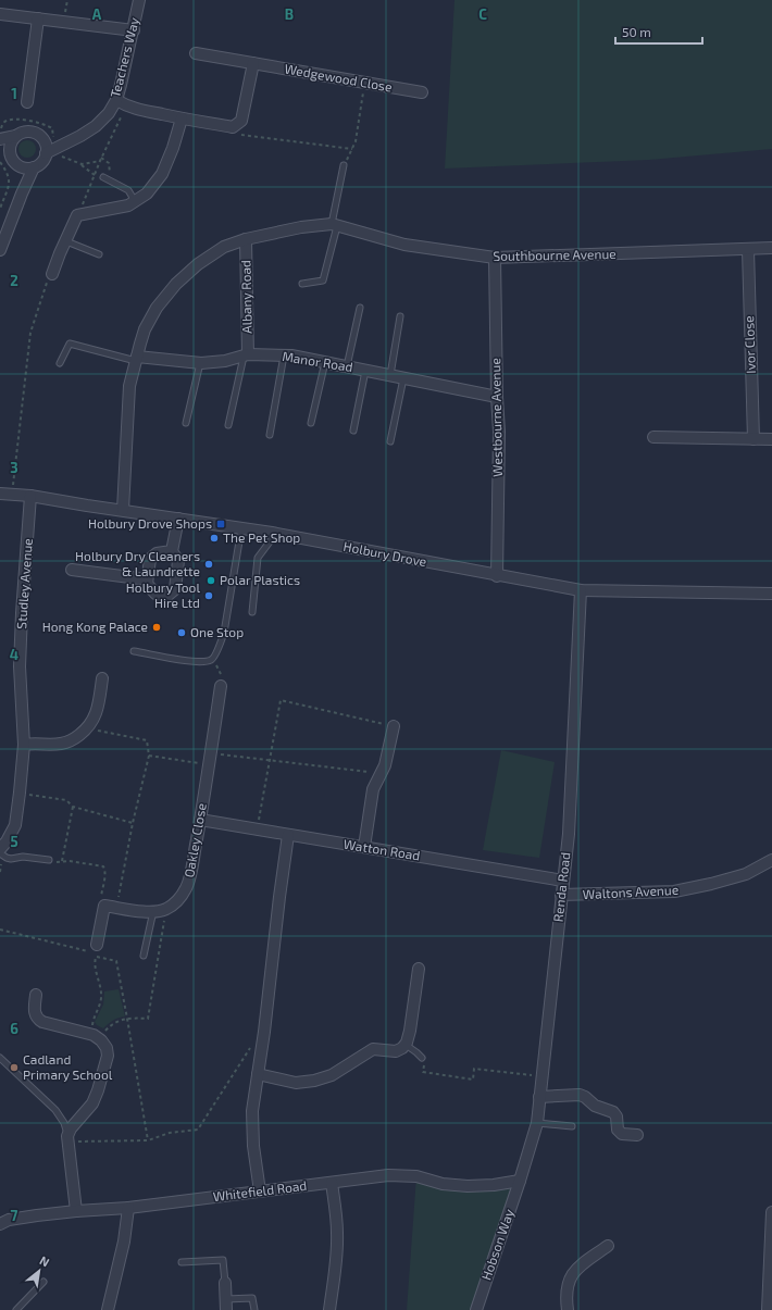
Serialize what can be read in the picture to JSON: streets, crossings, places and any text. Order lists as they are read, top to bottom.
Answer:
{
  "streets": {
    "street": [
      "Teachers Way",
      "Wedgewood Close",
      "Southbourne Avenue",
      "Albany Road",
      "Ivor Close",
      "Manor Road",
      "Westbourne Avenue",
      "Holbury Drove",
      "Studley Avenue",
      "Oakley Close",
      "Watton Road",
      "Renda Road",
      "Waltons Avenue",
      "Whitefield Road",
      "Hobson Way"
    ]
  },
  "crossings": [
    ["Southbourne Avenue", "Albany Road"],
    ["Southbourne Avenue", "Ivor Close"],
    ["Southbourne Avenue", "Manor Road"],
    ["Southbourne Avenue", "Westbourne Avenue"],
    ["Southbourne Avenue", "Holbury Drove"],
    ["Albany Road", "Manor Road"],
    ["Manor Road", "Westbourne Avenue"],
    ["Westbourne Avenue", "Holbury Drove"],
    ["Holbury Drove", "Studley Avenue"],
    ["Holbury Drove", "Renda Road"],
    ["Oakley Close", "Watton Road"],
    ["Watton Road", "Renda Road"],
    ["Renda Road", "Waltons Avenue"],
    ["Renda Road", "Whitefield Road"],
    ["Renda Road", "Hobson Way"],
    ["Whitefield Road", "Hobson Way"]
  ],
  "places": {
    "transit": ["Holbury Drove Shops"],
    "other": [
      "The Pet Shop",
      "Holbury Dry Cleaners & Laundrette",
      "Polar Plastics",
      "Holbury Tool Hire Ltd",
      "Hong Kong Palace",
      "One Stop",
      "Cadland Primary School"
    ]
  },
  "scale_bar": "50 m",
  "north": "top right",
  "grid": {
    "columns": ["A", "B", "C"],
    "rows": [
      "1",
      "2",
      "3",
      "4",
      "5",
      "6",
      "7"
    ]
  }
}
